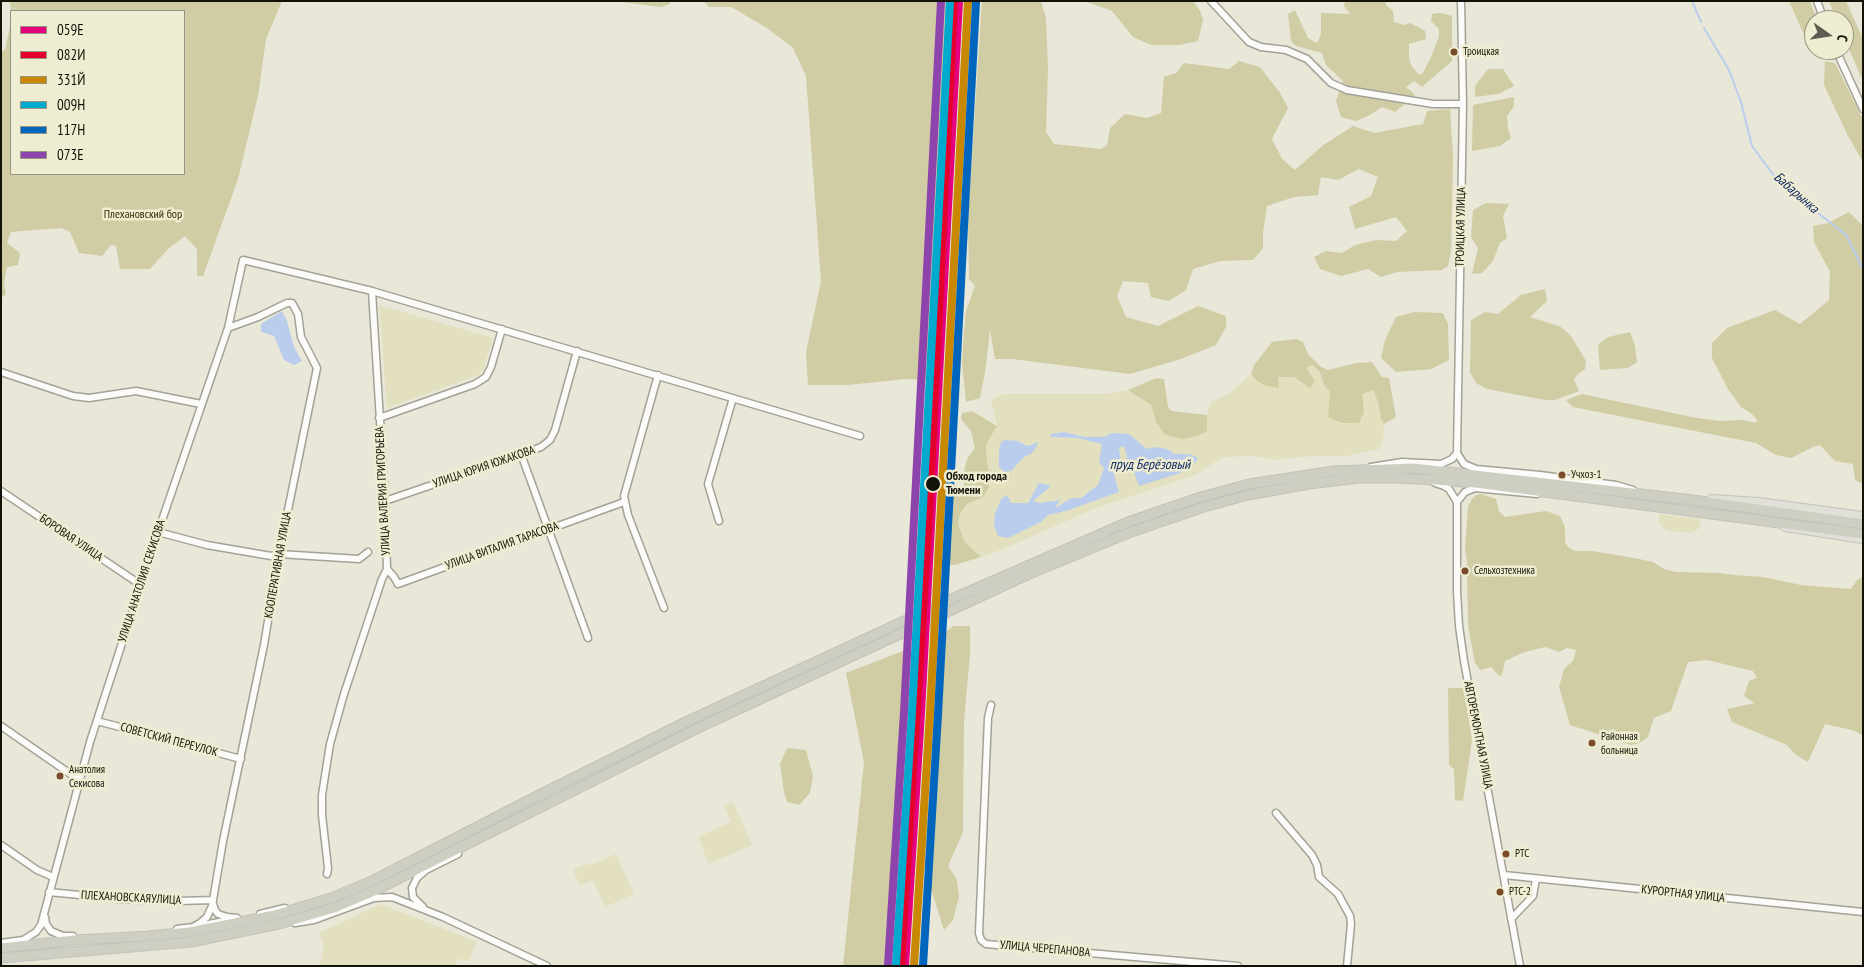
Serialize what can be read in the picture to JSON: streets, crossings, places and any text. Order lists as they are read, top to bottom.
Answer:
{
  "streets": {
    "street": [
      "ТРОИЦКАЯ УЛИЦА",
      "УЛИЦА ЮРИЯ ЮЖАКОВА",
      "УЛИЦА ВАЛЕРИЯ ГРИГОРЬЕВА",
      "БОРОВАЯ УЛИЦА",
      "УЛИЦА ВИТАЛИЯ ТАРАСОВА",
      "КООПЕРАТИВНАЯ УЛИЦА",
      "УЛИЦА АНАТОЛИЯ СЕКИСОВА",
      "АВТОРЕМОНТНАЯ УЛИЦА",
      "СОВЕТСКИЙ ПЕРЕУЛОК",
      "КУРОРТНАЯ УЛИЦА",
      "ПЛЕХАНОВСКАЯУЛИЦА",
      "УЛИЦА ЧЕРЕПАНОВА"
    ]
  },
  "crossings": [
    ["УЛИЦА ЮРИЯ ЮЖАКОВА", "УЛИЦА ВАЛЕРИЯ ГРИГОРЬЕВА"],
    ["УЛИЦА ВАЛЕРИЯ ГРИГОРЬЕВА", "УЛИЦА ВИТАЛИЯ ТАРАСОВА"],
    ["УЛИЦА ВАЛЕРИЯ ГРИГОРЬЕВА", "УЛИЦА АНАТОЛИЯ СЕКИСОВА"],
    ["БОРОВАЯ УЛИЦА", "УЛИЦА АНАТОЛИЯ СЕКИСОВА"],
    ["КООПЕРАТИВНАЯ УЛИЦА", "УЛИЦА АНАТОЛИЯ СЕКИСОВА"],
    ["КООПЕРАТИВНАЯ УЛИЦА", "СОВЕТСКИЙ ПЕРЕУЛОК"],
    ["КООПЕРАТИВНАЯ УЛИЦА", "ПЛЕХАНОВСКАЯУЛИЦА"],
    ["УЛИЦА АНАТОЛИЯ СЕКИСОВА", "СОВЕТСКИЙ ПЕРЕУЛОК"],
    ["УЛИЦА АНАТОЛИЯ СЕКИСОВА", "ПЛЕХАНОВСКАЯУЛИЦА"],
    ["АВТОРЕМОНТНАЯ УЛИЦА", "КУРОРТНАЯ УЛИЦА"]
  ],
  "water": ["Бабарынка", "пруд Берёзовый"],
  "parks": ["Плехановский бор"],
  "places": [
    "Троицкая",
    "Учхоз-1",
    "Обход города Тюмени",
    "Сельхозтехника",
    "Районная больница",
    "Анатолия Секисова",
    "РТС",
    "РТС-2"
  ],
  "lines": [
    "transit line 059Е",
    "transit line 082И",
    "transit line 331Й",
    "transit line 009Н",
    "transit line 073Е",
    "transit line 117Н"
  ],
  "legend": [
    "059Е",
    "082И",
    "331Й",
    "009Н",
    "117Н",
    "073Е"
  ],
  "north": "right"
}
